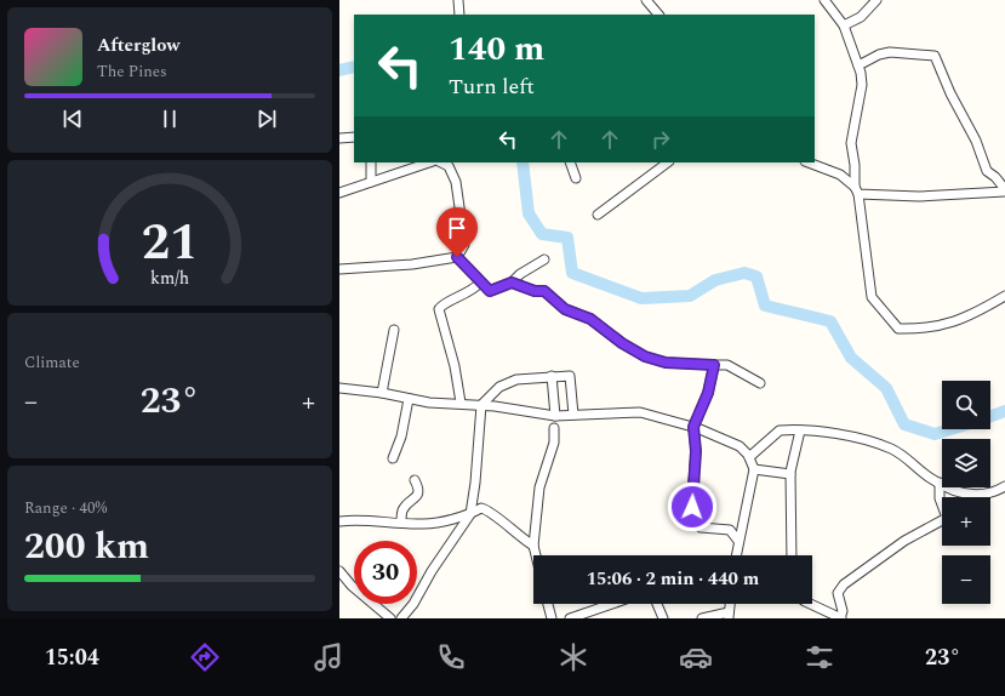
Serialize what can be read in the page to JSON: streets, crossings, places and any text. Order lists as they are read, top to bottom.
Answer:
{
  "page": {
    "turn": ["140 m", "Turn left"],
    "song": ["Afterglow", "The Pines"],
    "tile": [
      "Climate",
      ["Range · 40%", "200 km"]
    ],
    "map_buttons": ["+", "−"],
    "heat": ["−", "23°", "+"],
    "limit": "30",
    "trip": "15:06 · 2 min · 440 m",
    "tabs": ["15:04", "23°"],
    "gauge": ["21", "km/h"]
  }
}
